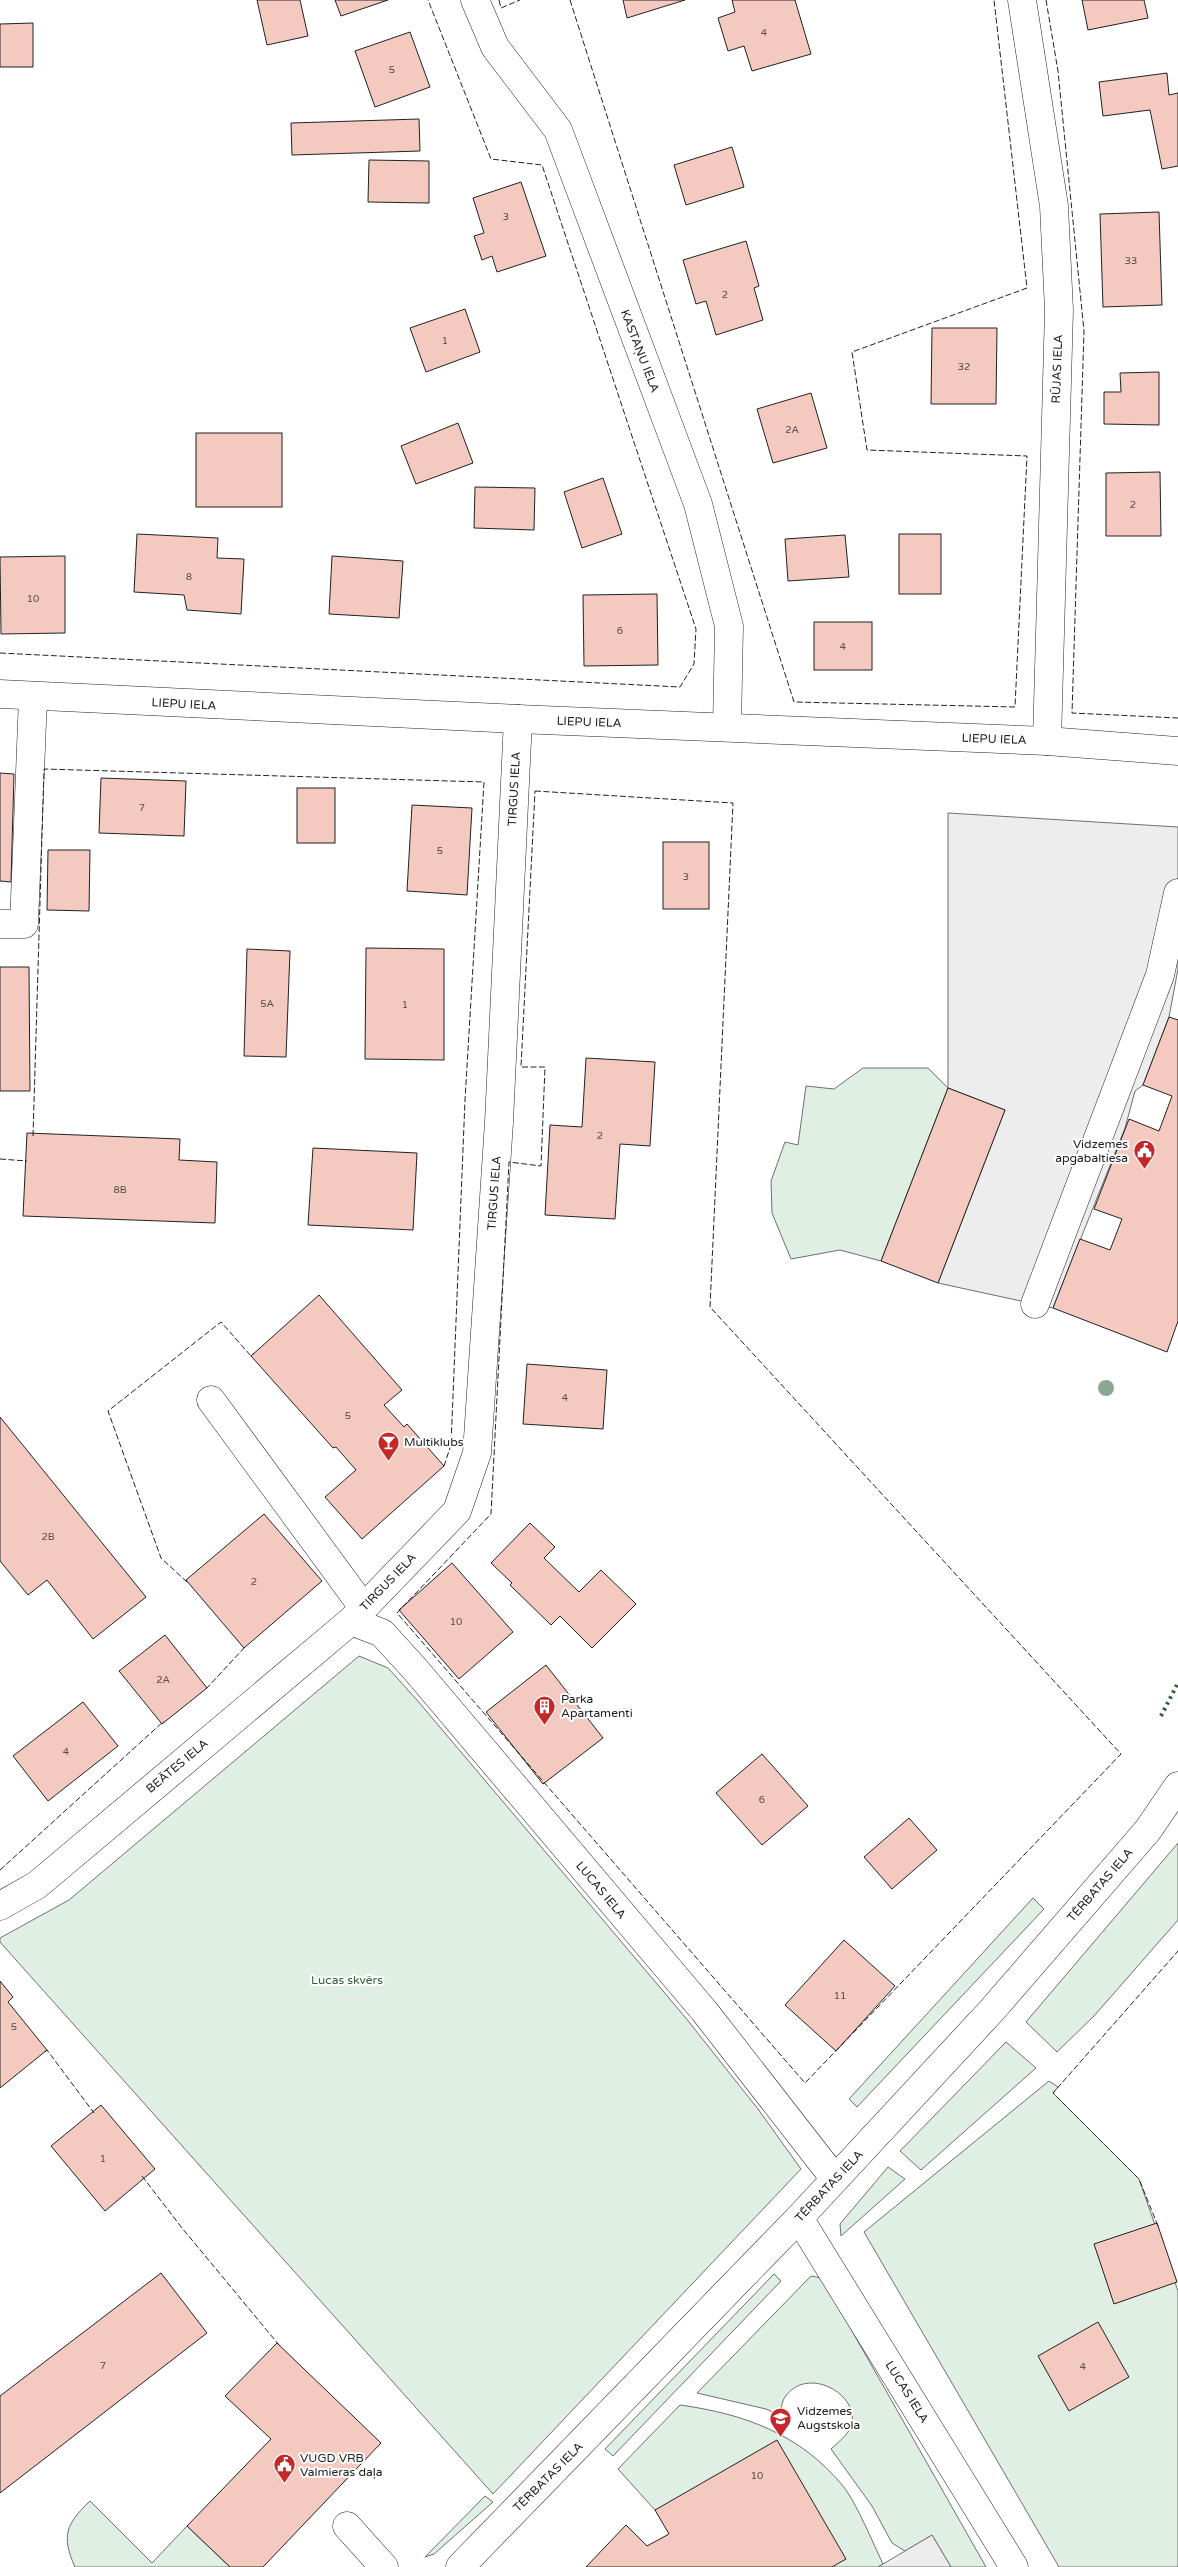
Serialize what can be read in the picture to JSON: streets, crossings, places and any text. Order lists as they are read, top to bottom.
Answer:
{
  "streets": {
    "street": [
      "KASTAŅU IELA",
      "RŪJAS IELA",
      "LIEPU IELA",
      "TIRGUS IELA",
      "BEĀTES IELA",
      "TĒRBATAS IELA",
      "LUCAS IELA"
    ]
  },
  "crossings": [
    ["KASTAŅU IELA", "LIEPU IELA"],
    ["RŪJAS IELA", "LIEPU IELA"],
    ["LIEPU IELA", "TIRGUS IELA"],
    ["TIRGUS IELA", "BEĀTES IELA"],
    ["TIRGUS IELA", "LUCAS IELA"],
    ["BEĀTES IELA", "LUCAS IELA"],
    ["TĒRBATAS IELA", "LUCAS IELA"]
  ],
  "parks": ["Lucas skvērs"],
  "places": {
    "public building": ["Vidzemes apgabaltiesa", "VUGD VRB Valmieras daļa"],
    "bar": ["Multiklubs"],
    "building": ["Parka Apartamenti"],
    "school or university": ["Vidzemes Augstskola"]
  },
  "house_numbers": [
    "4",
    "5",
    "3",
    "33",
    "2",
    "1",
    "32",
    "2A",
    "2",
    "8",
    "10",
    "6",
    "4",
    "7",
    "5",
    "3",
    "5A",
    "1",
    "2",
    "8B",
    "4",
    "5",
    "2B",
    "2",
    "10",
    "2A",
    "4",
    "6",
    "11",
    "5",
    "1",
    "7",
    "4",
    "10"
  ]
}
